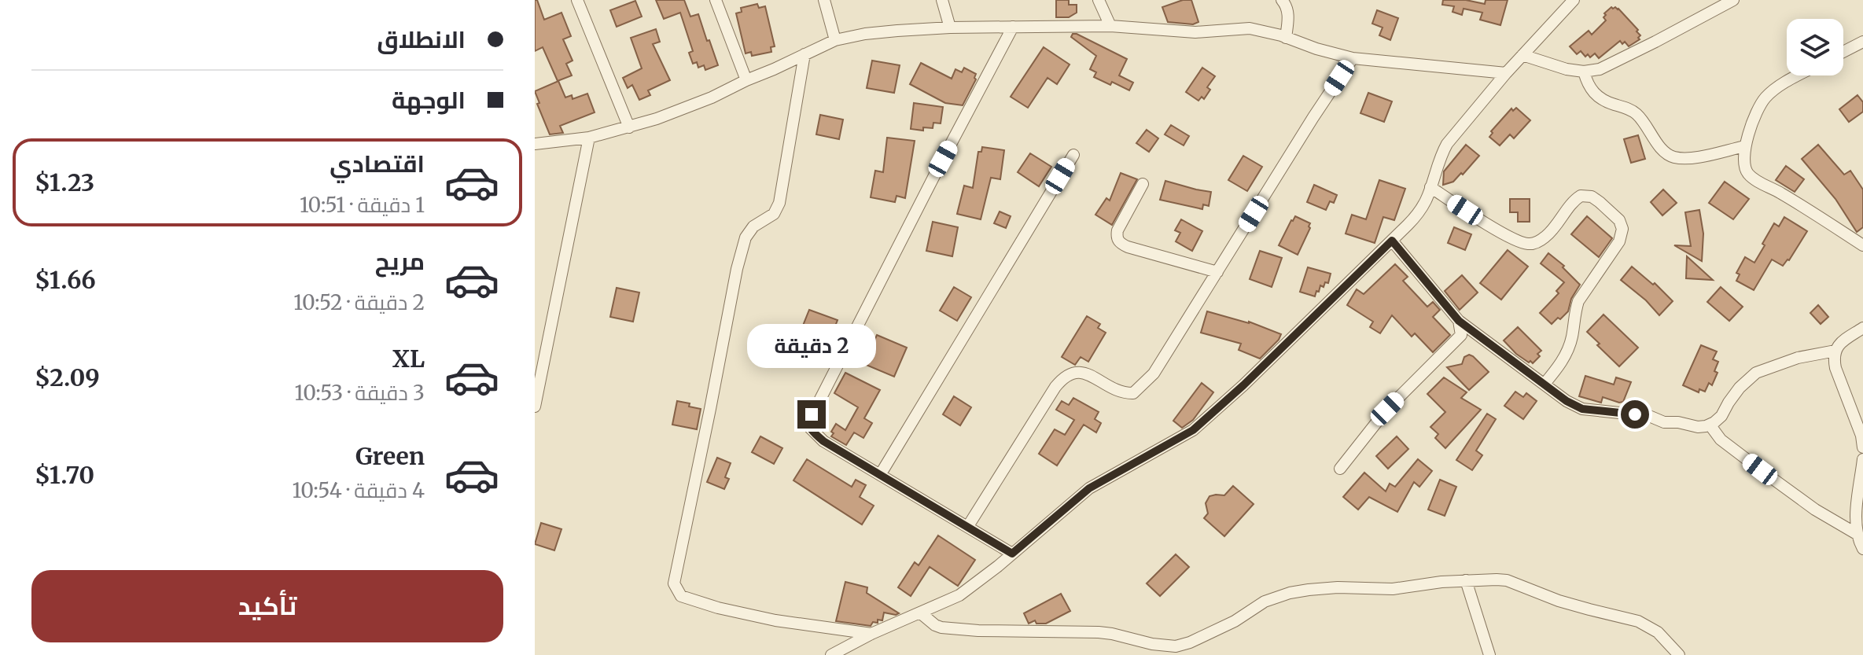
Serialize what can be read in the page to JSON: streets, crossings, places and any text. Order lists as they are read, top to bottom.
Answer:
{
  "page": {
    "banner": ["الانطلاق", "الوجهة"],
    "list": [
      {
        "name": "اقتصادي",
        "note": "1 دقيقة · 10:51",
        "value": "$1.23"
      },
      {
        "name": "مريح",
        "note": "2 دقيقة · 10:52",
        "value": "$1.66"
      },
      {
        "name": "XL",
        "note": "3 دقيقة · 10:53",
        "value": "$2.09"
      },
      {
        "name": "Green",
        "note": "4 دقيقة · 10:54",
        "value": "$1.70"
      }
    ],
    "bubble": "2 دقيقة",
    "buttons": "تأكيد"
  }
}
